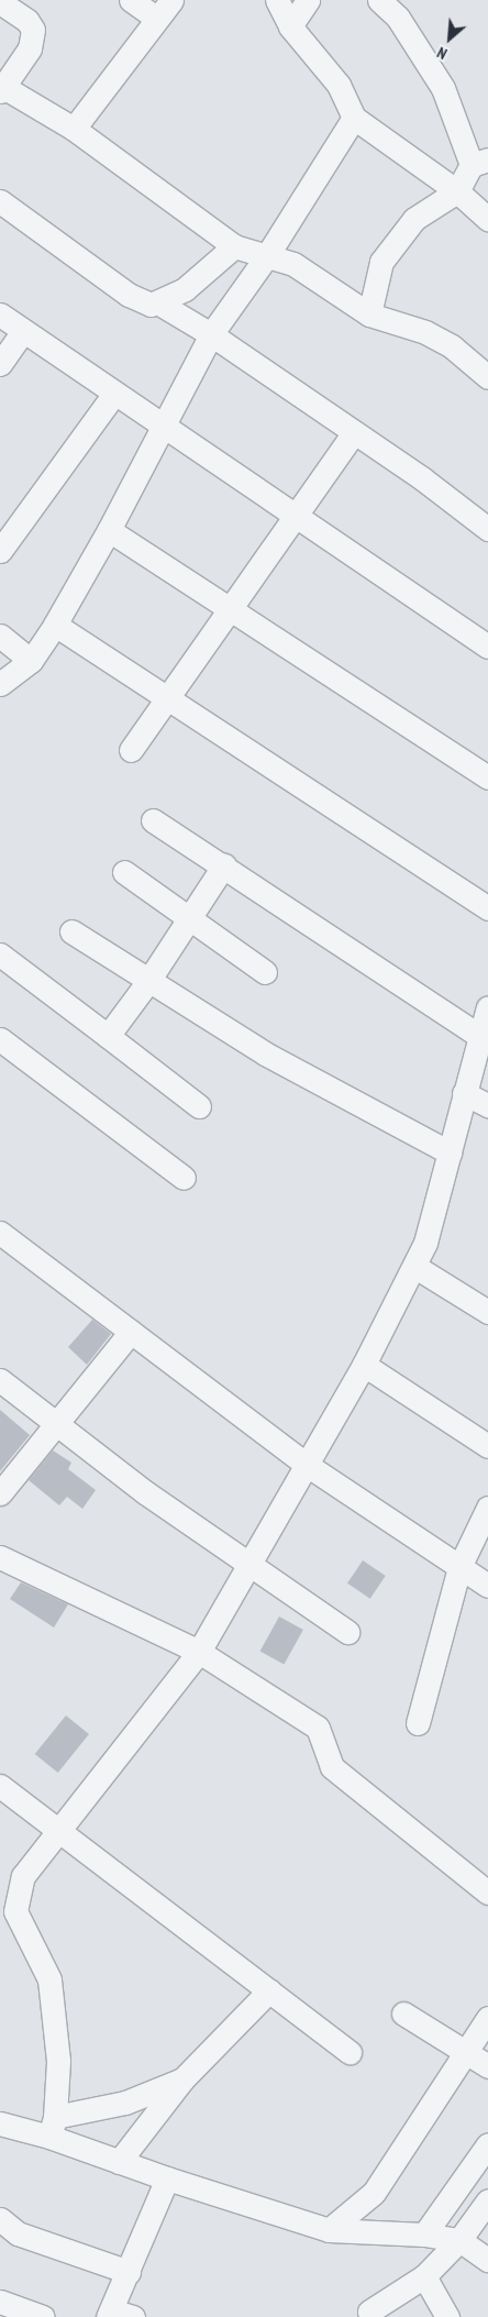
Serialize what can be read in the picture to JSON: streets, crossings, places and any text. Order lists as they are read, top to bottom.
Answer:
{
  "north": "bottom left"
}
